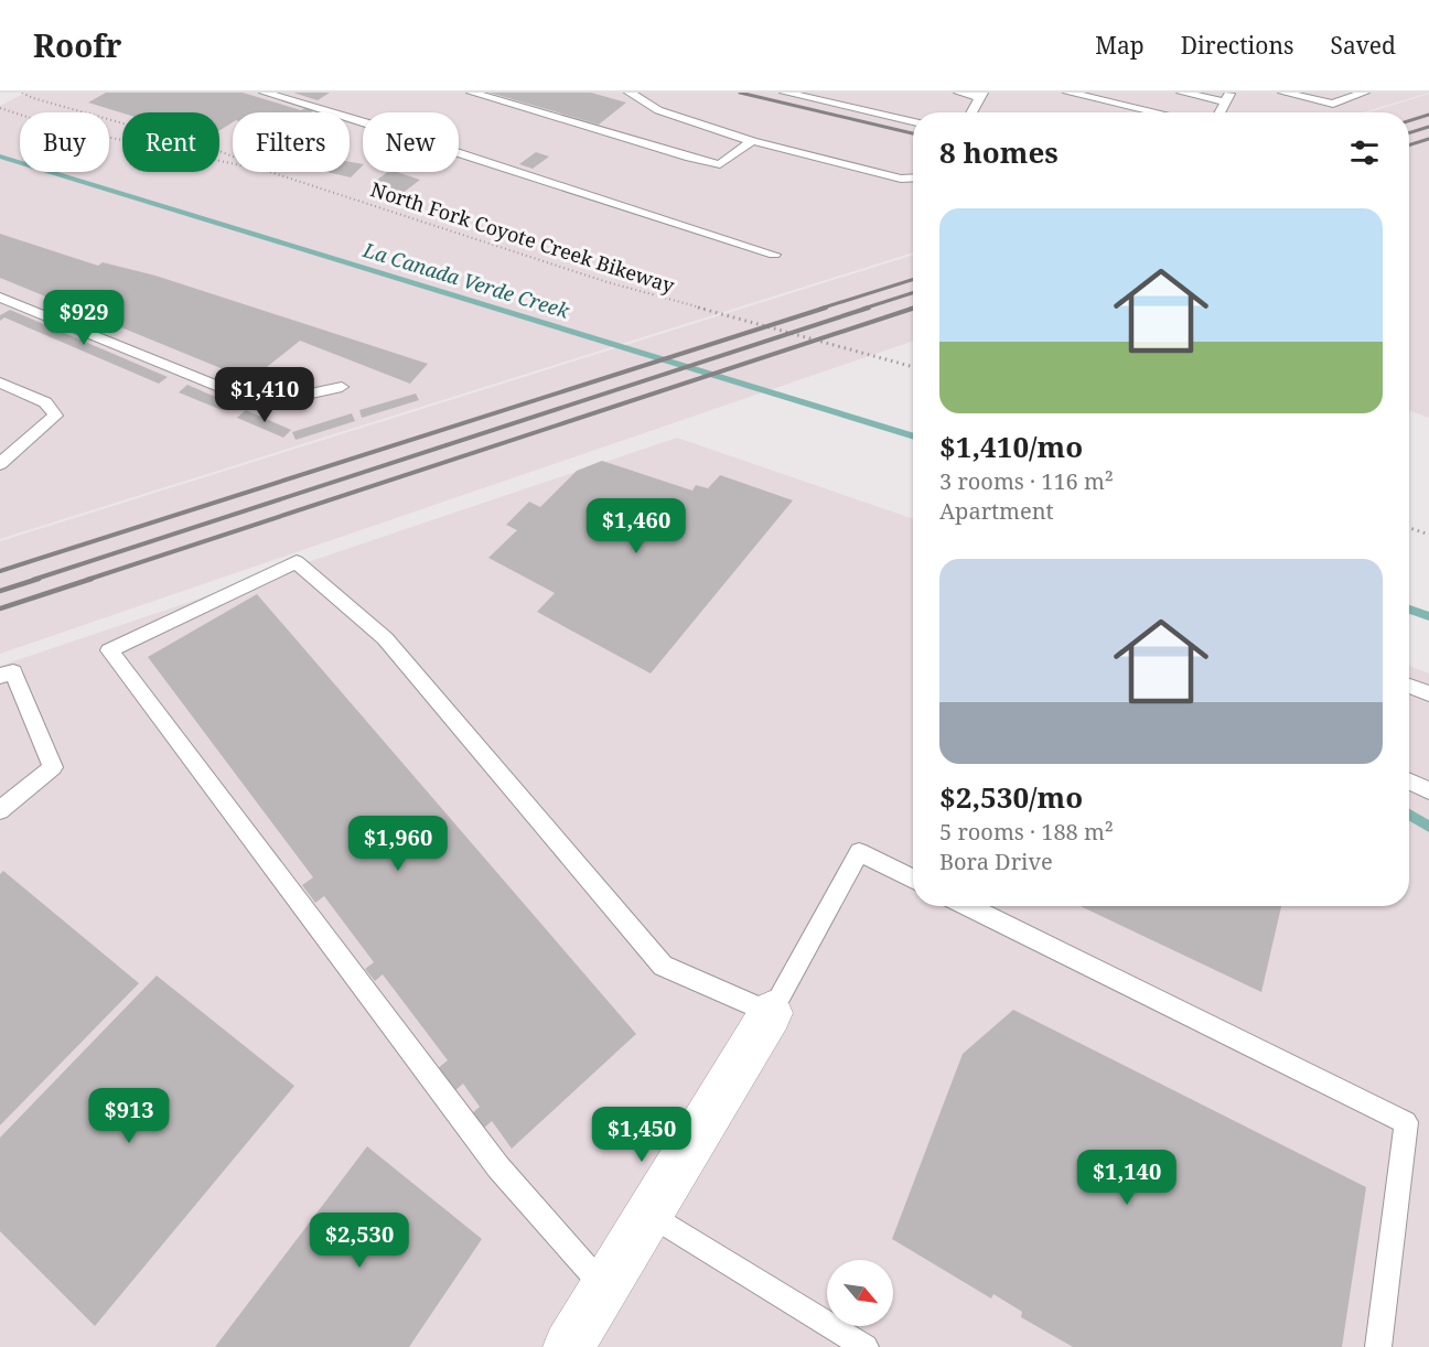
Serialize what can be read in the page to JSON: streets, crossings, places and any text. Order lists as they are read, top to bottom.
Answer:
{
  "streets": {
    "path": ["North Fork Coyote Creek Bikeway"]
  },
  "water": ["La Canada Verde Creek"],
  "north": "bottom right",
  "page": {
    "header": "Roofr",
    "nav": ["Map", "Directions", "Saved"],
    "chip": [
      "Buy",
      "Rent",
      "Filters",
      "New"
    ],
    "heading": "8 homes",
    "list": [
      {
        "name": "$1,410/mo",
        "note": "3 rooms · 116 m² · Apartment"
      },
      {
        "name": "$2,530/mo",
        "note": "5 rooms · 188 m² · Bora Drive"
      }
    ],
    "price": [
      "$929",
      "$1,410",
      "$1,460",
      "$1,960",
      "$913",
      "$1,450",
      "$1,140",
      "$2,530"
    ]
  }
}
